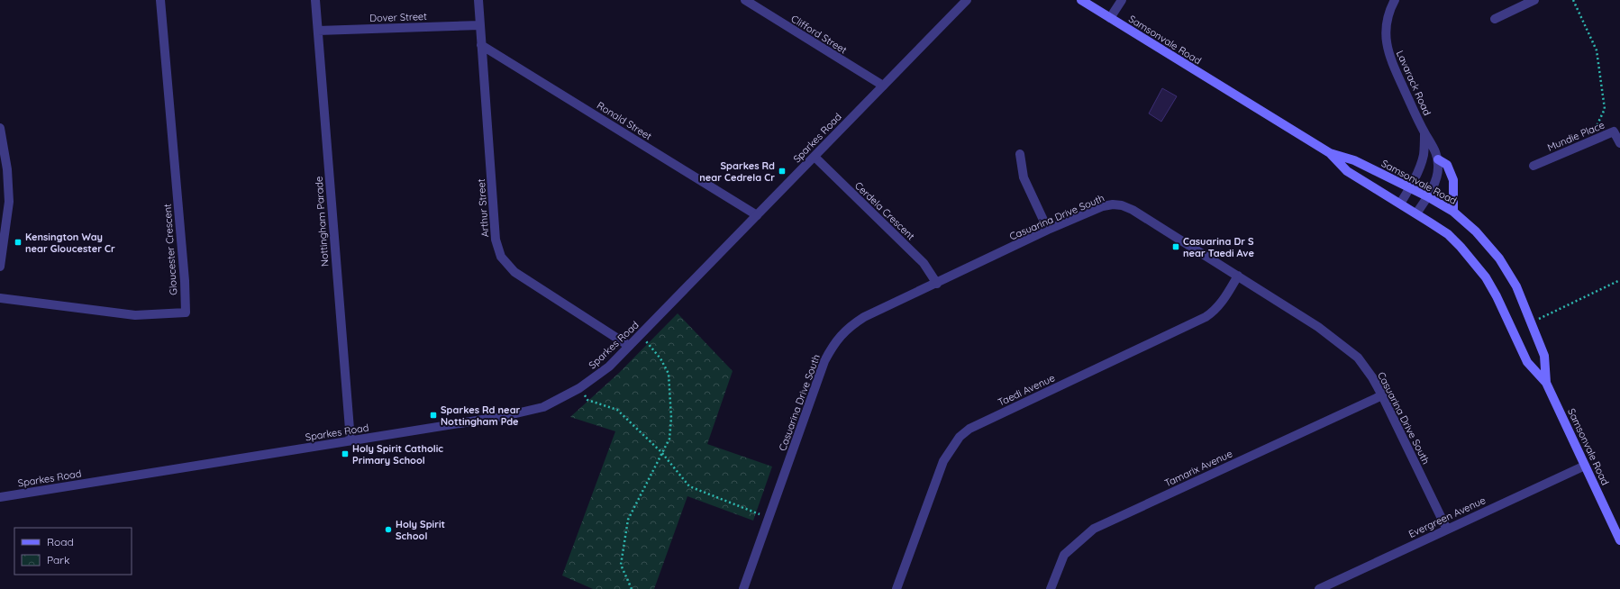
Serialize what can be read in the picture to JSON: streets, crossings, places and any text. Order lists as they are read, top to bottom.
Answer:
{
  "streets": {
    "main road": ["Samsonvale Road"],
    "street": [
      "Dover Street",
      "Clifford Street",
      "Lavarack Road",
      "Ronald Street",
      "Mundie Place",
      "Sparkes Road",
      "Arthur Street",
      "Cerdela Crescent",
      "Casuarina Drive South",
      "Nottingham Parade",
      "Gloucester Crescent",
      "Taedi Avenue",
      "Tamarix Avenue",
      "Evergreen Avenue"
    ]
  },
  "crossings": [
    ["Dover Street", "Arthur Street"],
    ["Dover Street", "Nottingham Parade"],
    ["Clifford Street", "Sparkes Road"],
    ["Samsonvale Road", "Lavarack Road"],
    ["Samsonvale Road", "Evergreen Avenue"],
    ["Ronald Street", "Sparkes Road"],
    ["Ronald Street", "Arthur Street"],
    ["Sparkes Road", "Arthur Street"],
    ["Sparkes Road", "Cerdela Crescent"],
    ["Sparkes Road", "Nottingham Parade"],
    ["Cerdela Crescent", "Casuarina Drive South"],
    ["Casuarina Drive South", "Taedi Avenue"],
    ["Casuarina Drive South", "Tamarix Avenue"],
    ["Casuarina Drive South", "Evergreen Avenue"]
  ],
  "places": {
    "transit": [
      "Sparkes Rd near Cedrela Cr",
      "Kensington Way near Gloucester Cr",
      "Casuarina Dr S near Taedi Ave",
      "Sparkes Rd near Nottingham Pde",
      "Holy Spirit Catholic Primary School"
    ],
    "other": ["Holy Spirit School"]
  },
  "legend": ["Road", "Park"]
}
